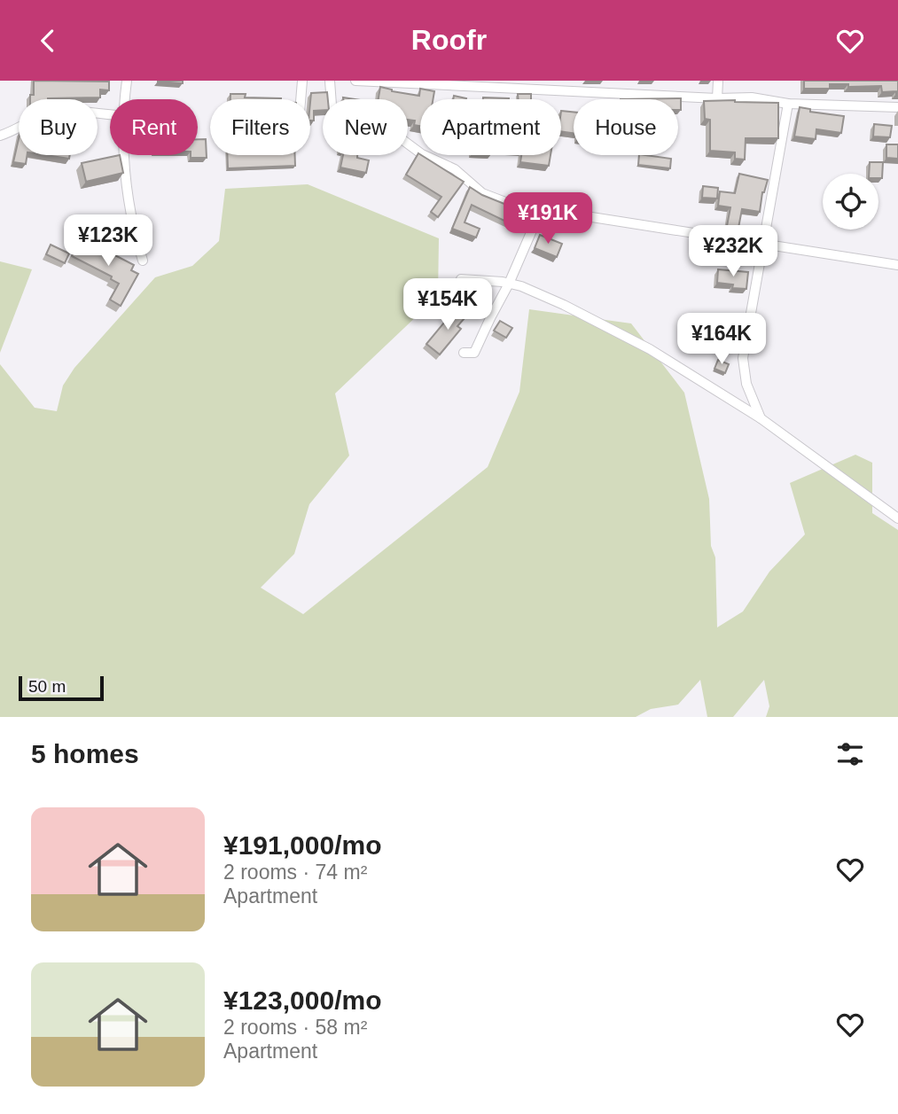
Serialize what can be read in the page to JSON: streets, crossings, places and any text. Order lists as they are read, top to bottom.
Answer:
{
  "scale_bar": "50 m",
  "page": {
    "header": "Roofr",
    "chip": [
      "Buy",
      "Rent",
      "Filters",
      "New",
      "Apartment",
      "House"
    ],
    "price": [
      "¥191K",
      "¥123K",
      "¥232K",
      "¥154K",
      "¥164K"
    ],
    "scale": "50 m",
    "heading": "5 homes",
    "list": [
      {
        "name": "¥191,000/mo",
        "note": "2 rooms · 74 m² · Apartment"
      },
      {
        "name": "¥123,000/mo",
        "note": "2 rooms · 58 m² · Apartment"
      }
    ]
  }
}
